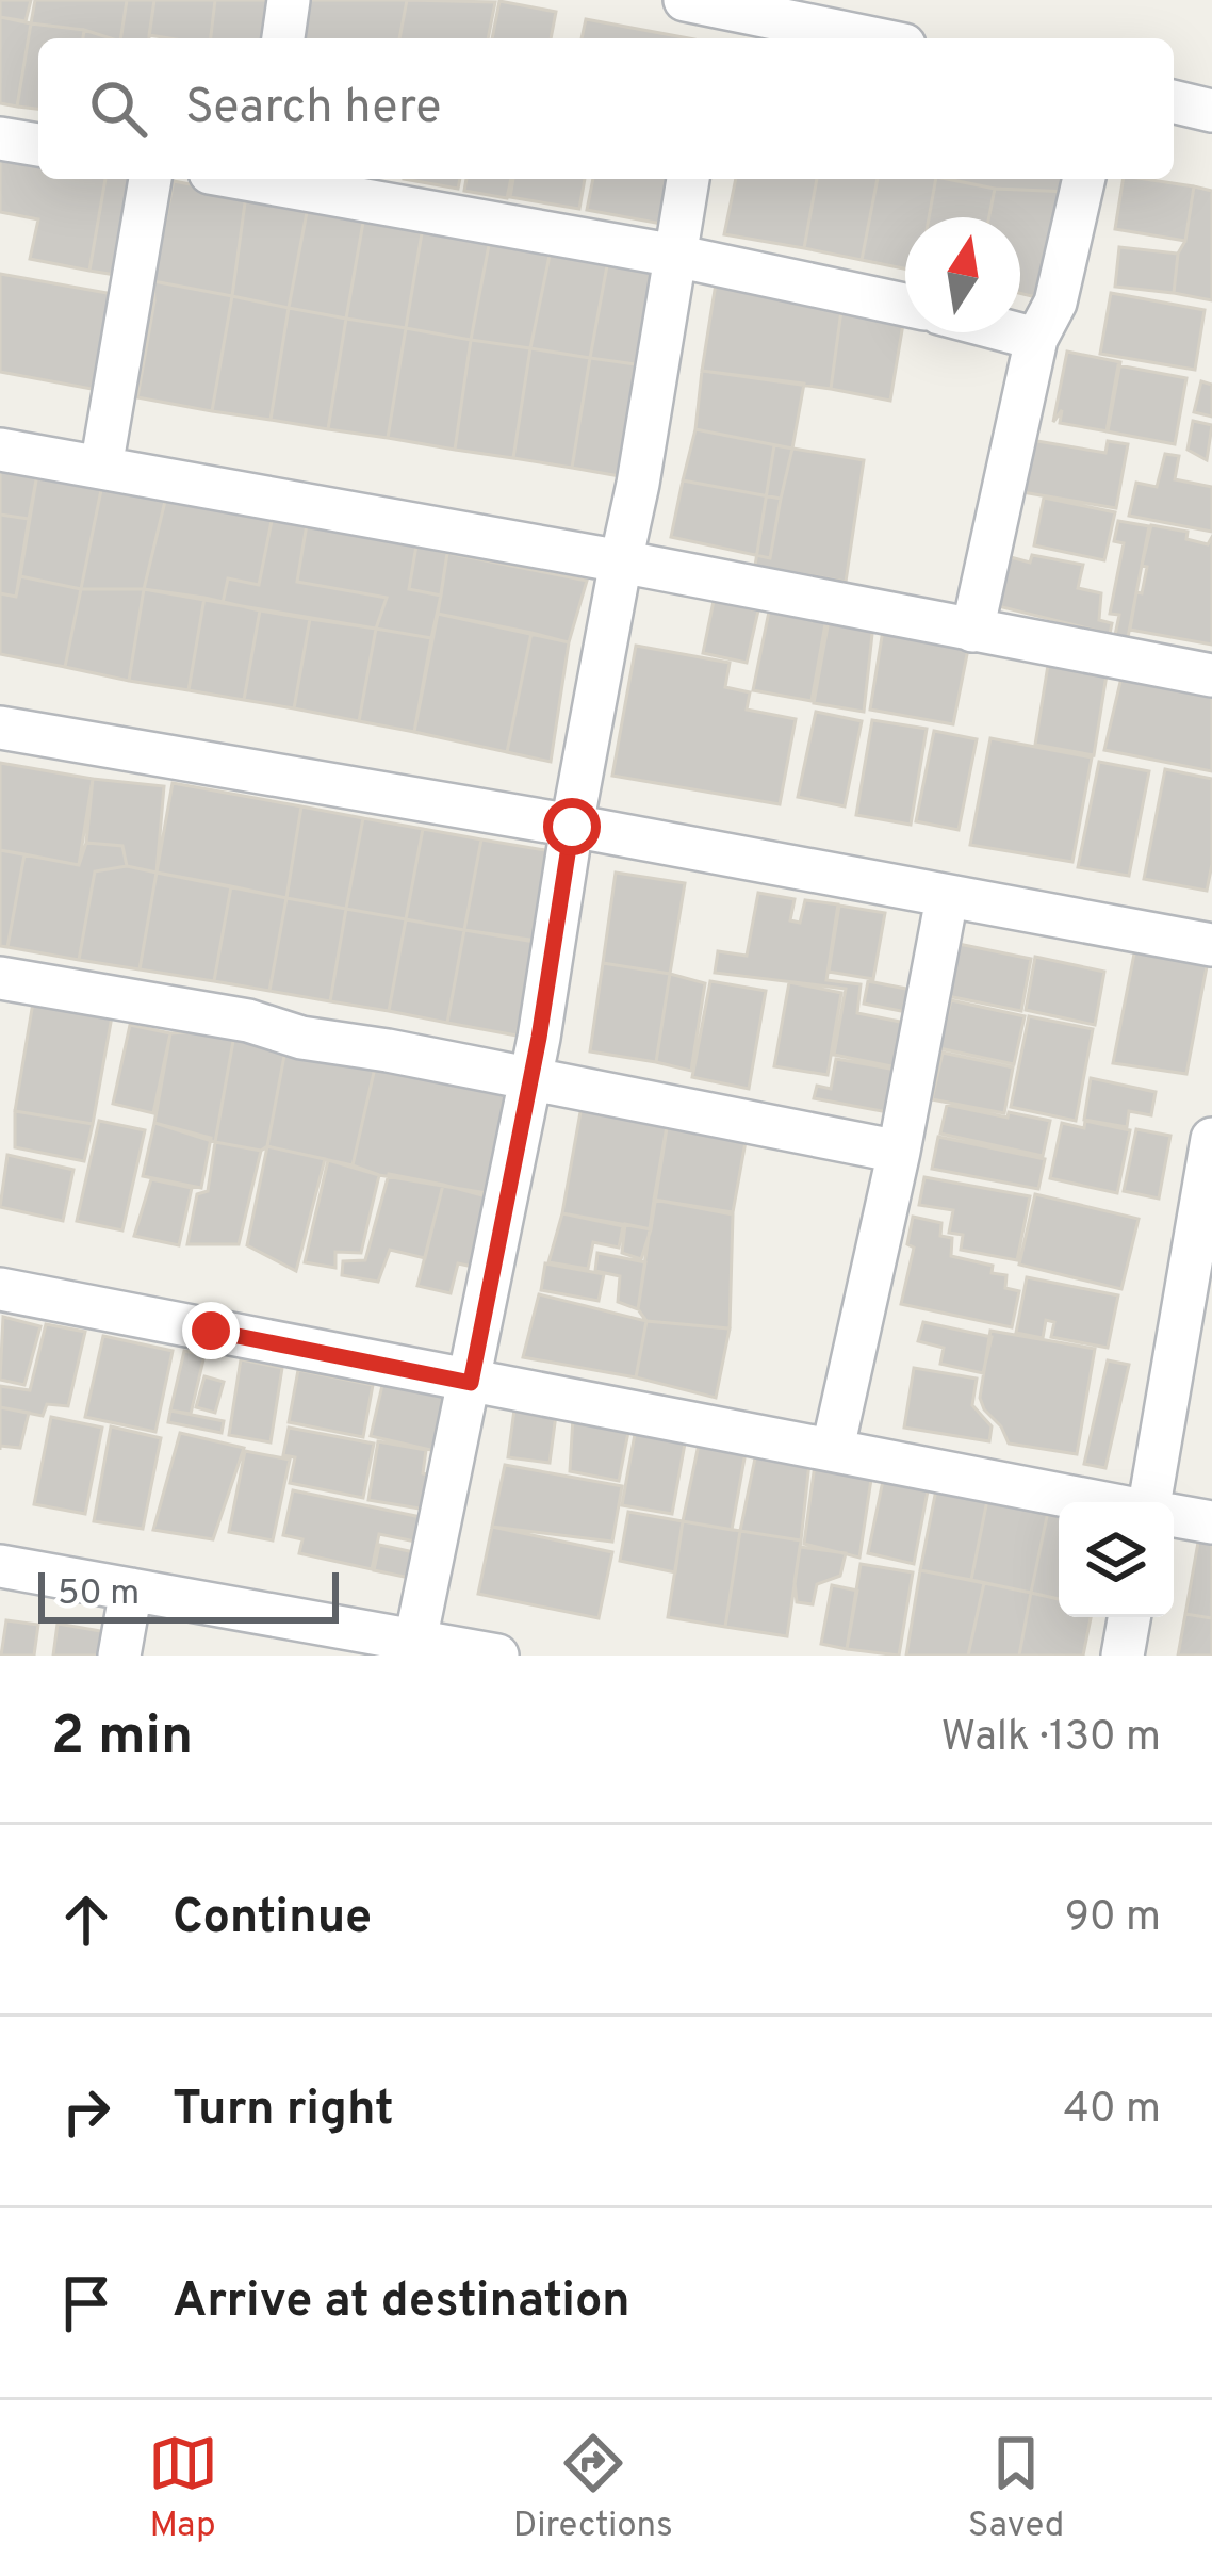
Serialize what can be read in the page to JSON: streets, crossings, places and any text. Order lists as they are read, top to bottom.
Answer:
{
  "scale_bar": "50 m",
  "north": "top",
  "page": {
    "search": "Search here",
    "scale": "50 m",
    "heading": ["2 min", "Walk · 130 m"],
    "list": [
      ["Continue", "90 m"],
      ["Turn right", "40 m"],
      "Arrive at destination"
    ],
    "nav": ["Map", "Directions", "Saved"]
  }
}
